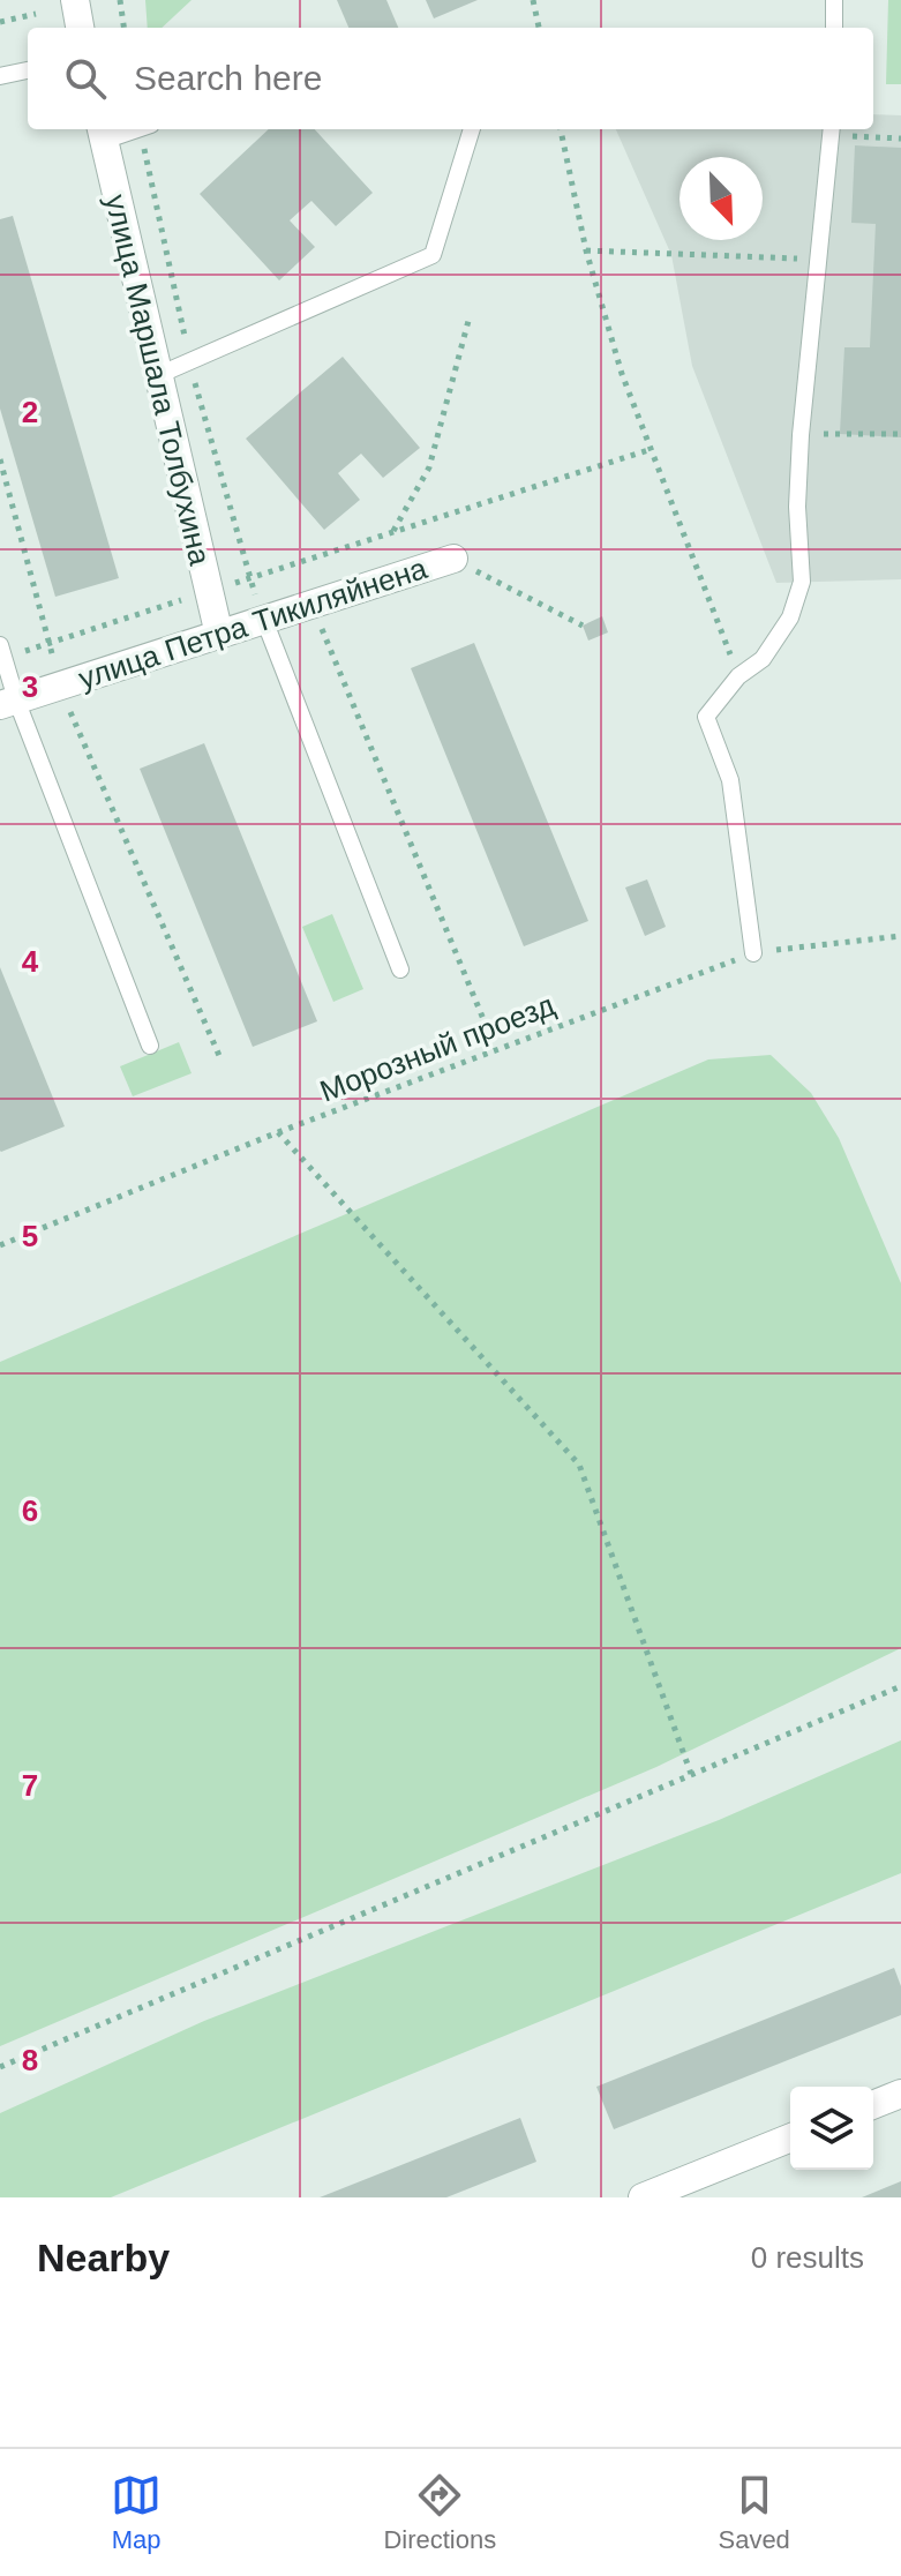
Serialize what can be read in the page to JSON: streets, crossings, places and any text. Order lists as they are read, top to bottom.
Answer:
{
  "streets": {
    "street": ["улица Маршала Толбухина", "улица Петра Тикиляйнена"],
    "path": ["Морозный проезд"]
  },
  "crossings": [
    ["улица Маршала Толбухина", "улица Петра Тикиляйнена"]
  ],
  "north": "bottom right",
  "page": {
    "search": "Search here",
    "heading": ["Nearby", "0 results"],
    "nav": ["Map", "Directions", "Saved"]
  },
  "grid": {
    "rows": [
      "2",
      "3",
      "4",
      "5",
      "6",
      "7",
      "8"
    ]
  }
}
